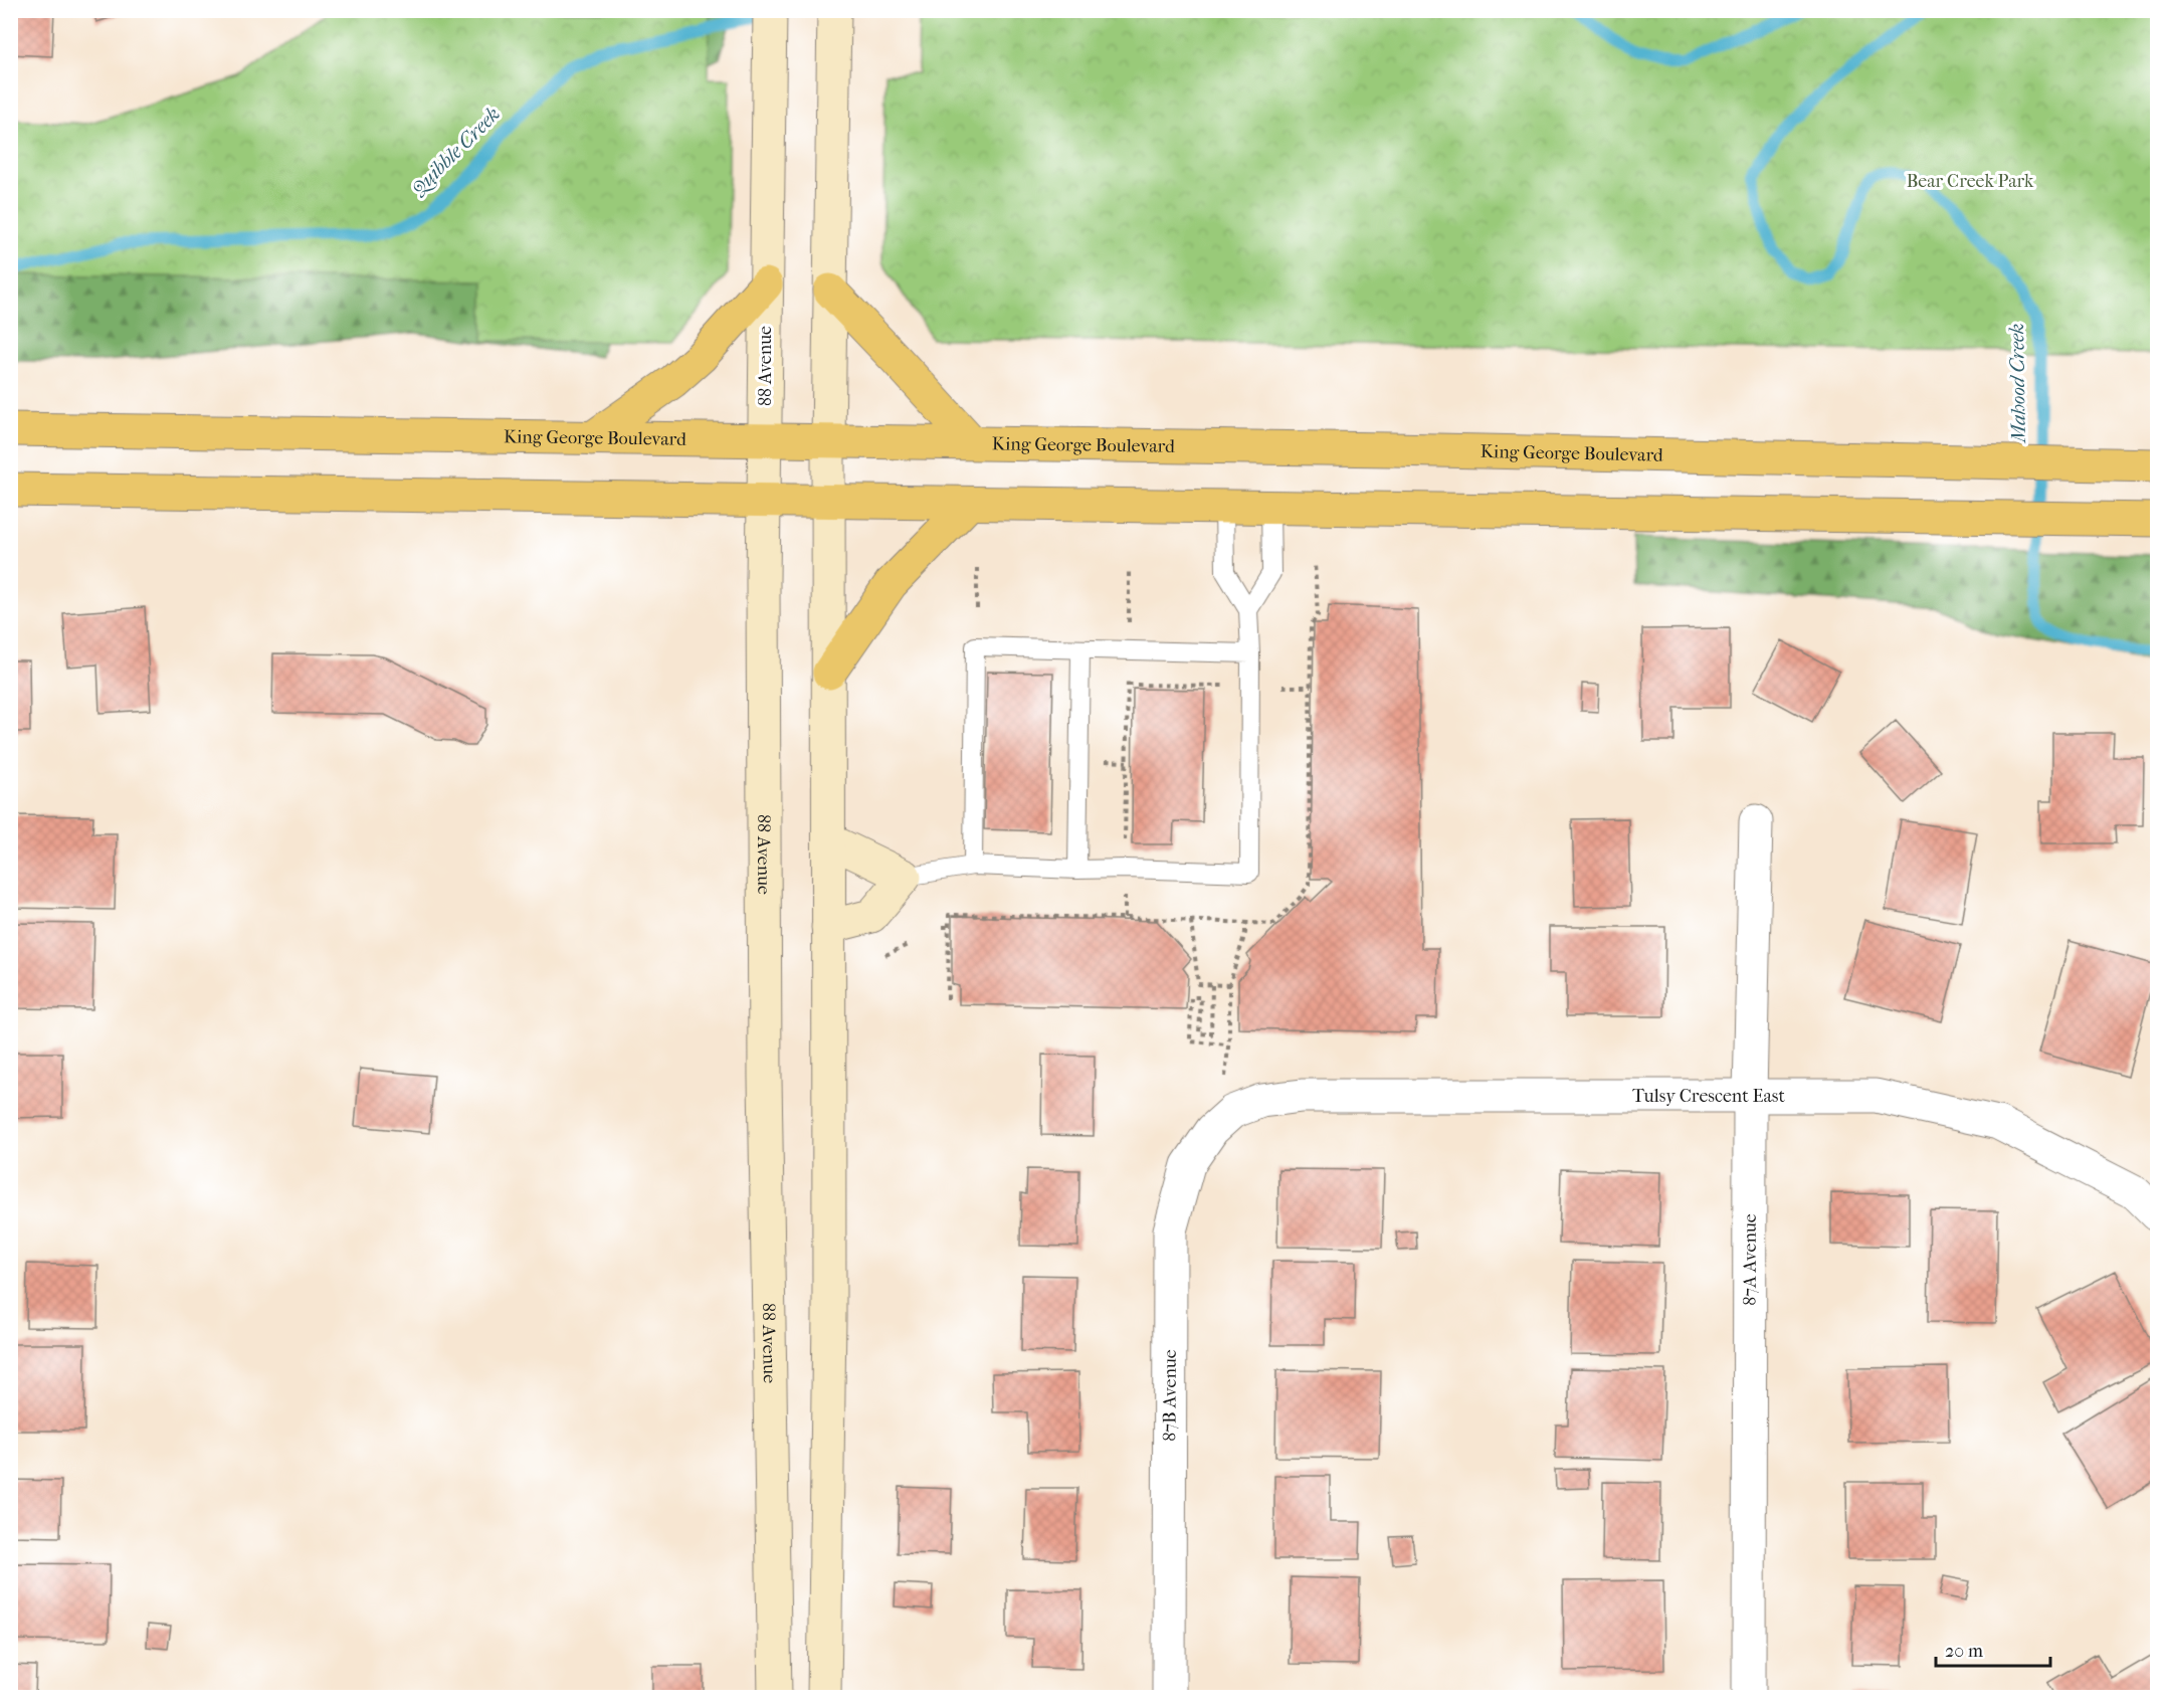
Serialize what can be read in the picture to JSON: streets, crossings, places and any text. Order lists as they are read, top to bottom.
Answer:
{
  "streets": {
    "main road": ["88 Avenue", "King George Boulevard"],
    "street": ["Tulsy Crescent East", "87A Avenue", "87B Avenue"]
  },
  "crossings": [
    ["88 Avenue", "King George Boulevard"],
    ["Tulsy Crescent East", "87A Avenue"],
    ["Tulsy Crescent East", "87B Avenue"]
  ],
  "water": ["Quibble Creek", "Mahood Creek"],
  "parks": ["Bear Creek Park"],
  "scale_bar": "20 m"
}
